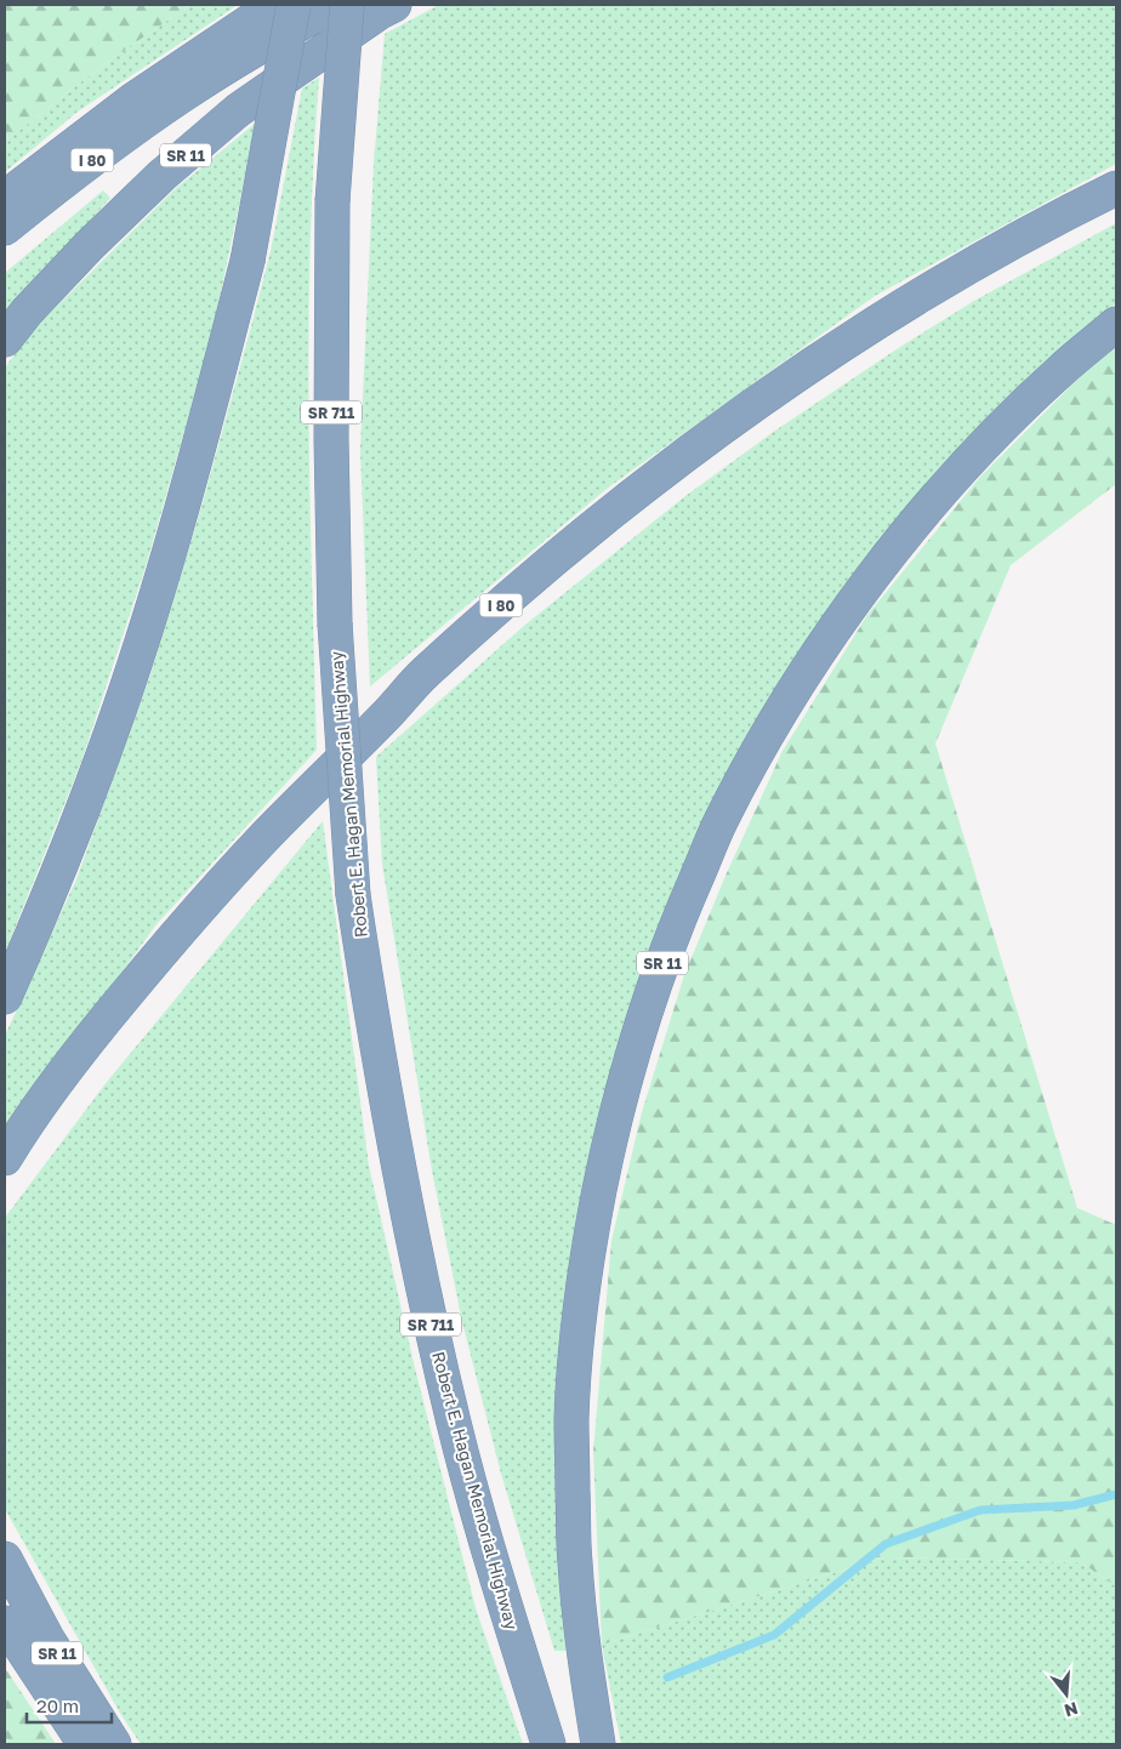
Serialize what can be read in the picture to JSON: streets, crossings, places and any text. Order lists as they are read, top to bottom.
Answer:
{
  "streets": {
    "highway": [
      "SR 11",
      "I 80",
      "SR 711",
      "Robert E. Hagan Memorial Highway"
    ]
  },
  "scale_bar": "20 m",
  "north": "bottom"
}
